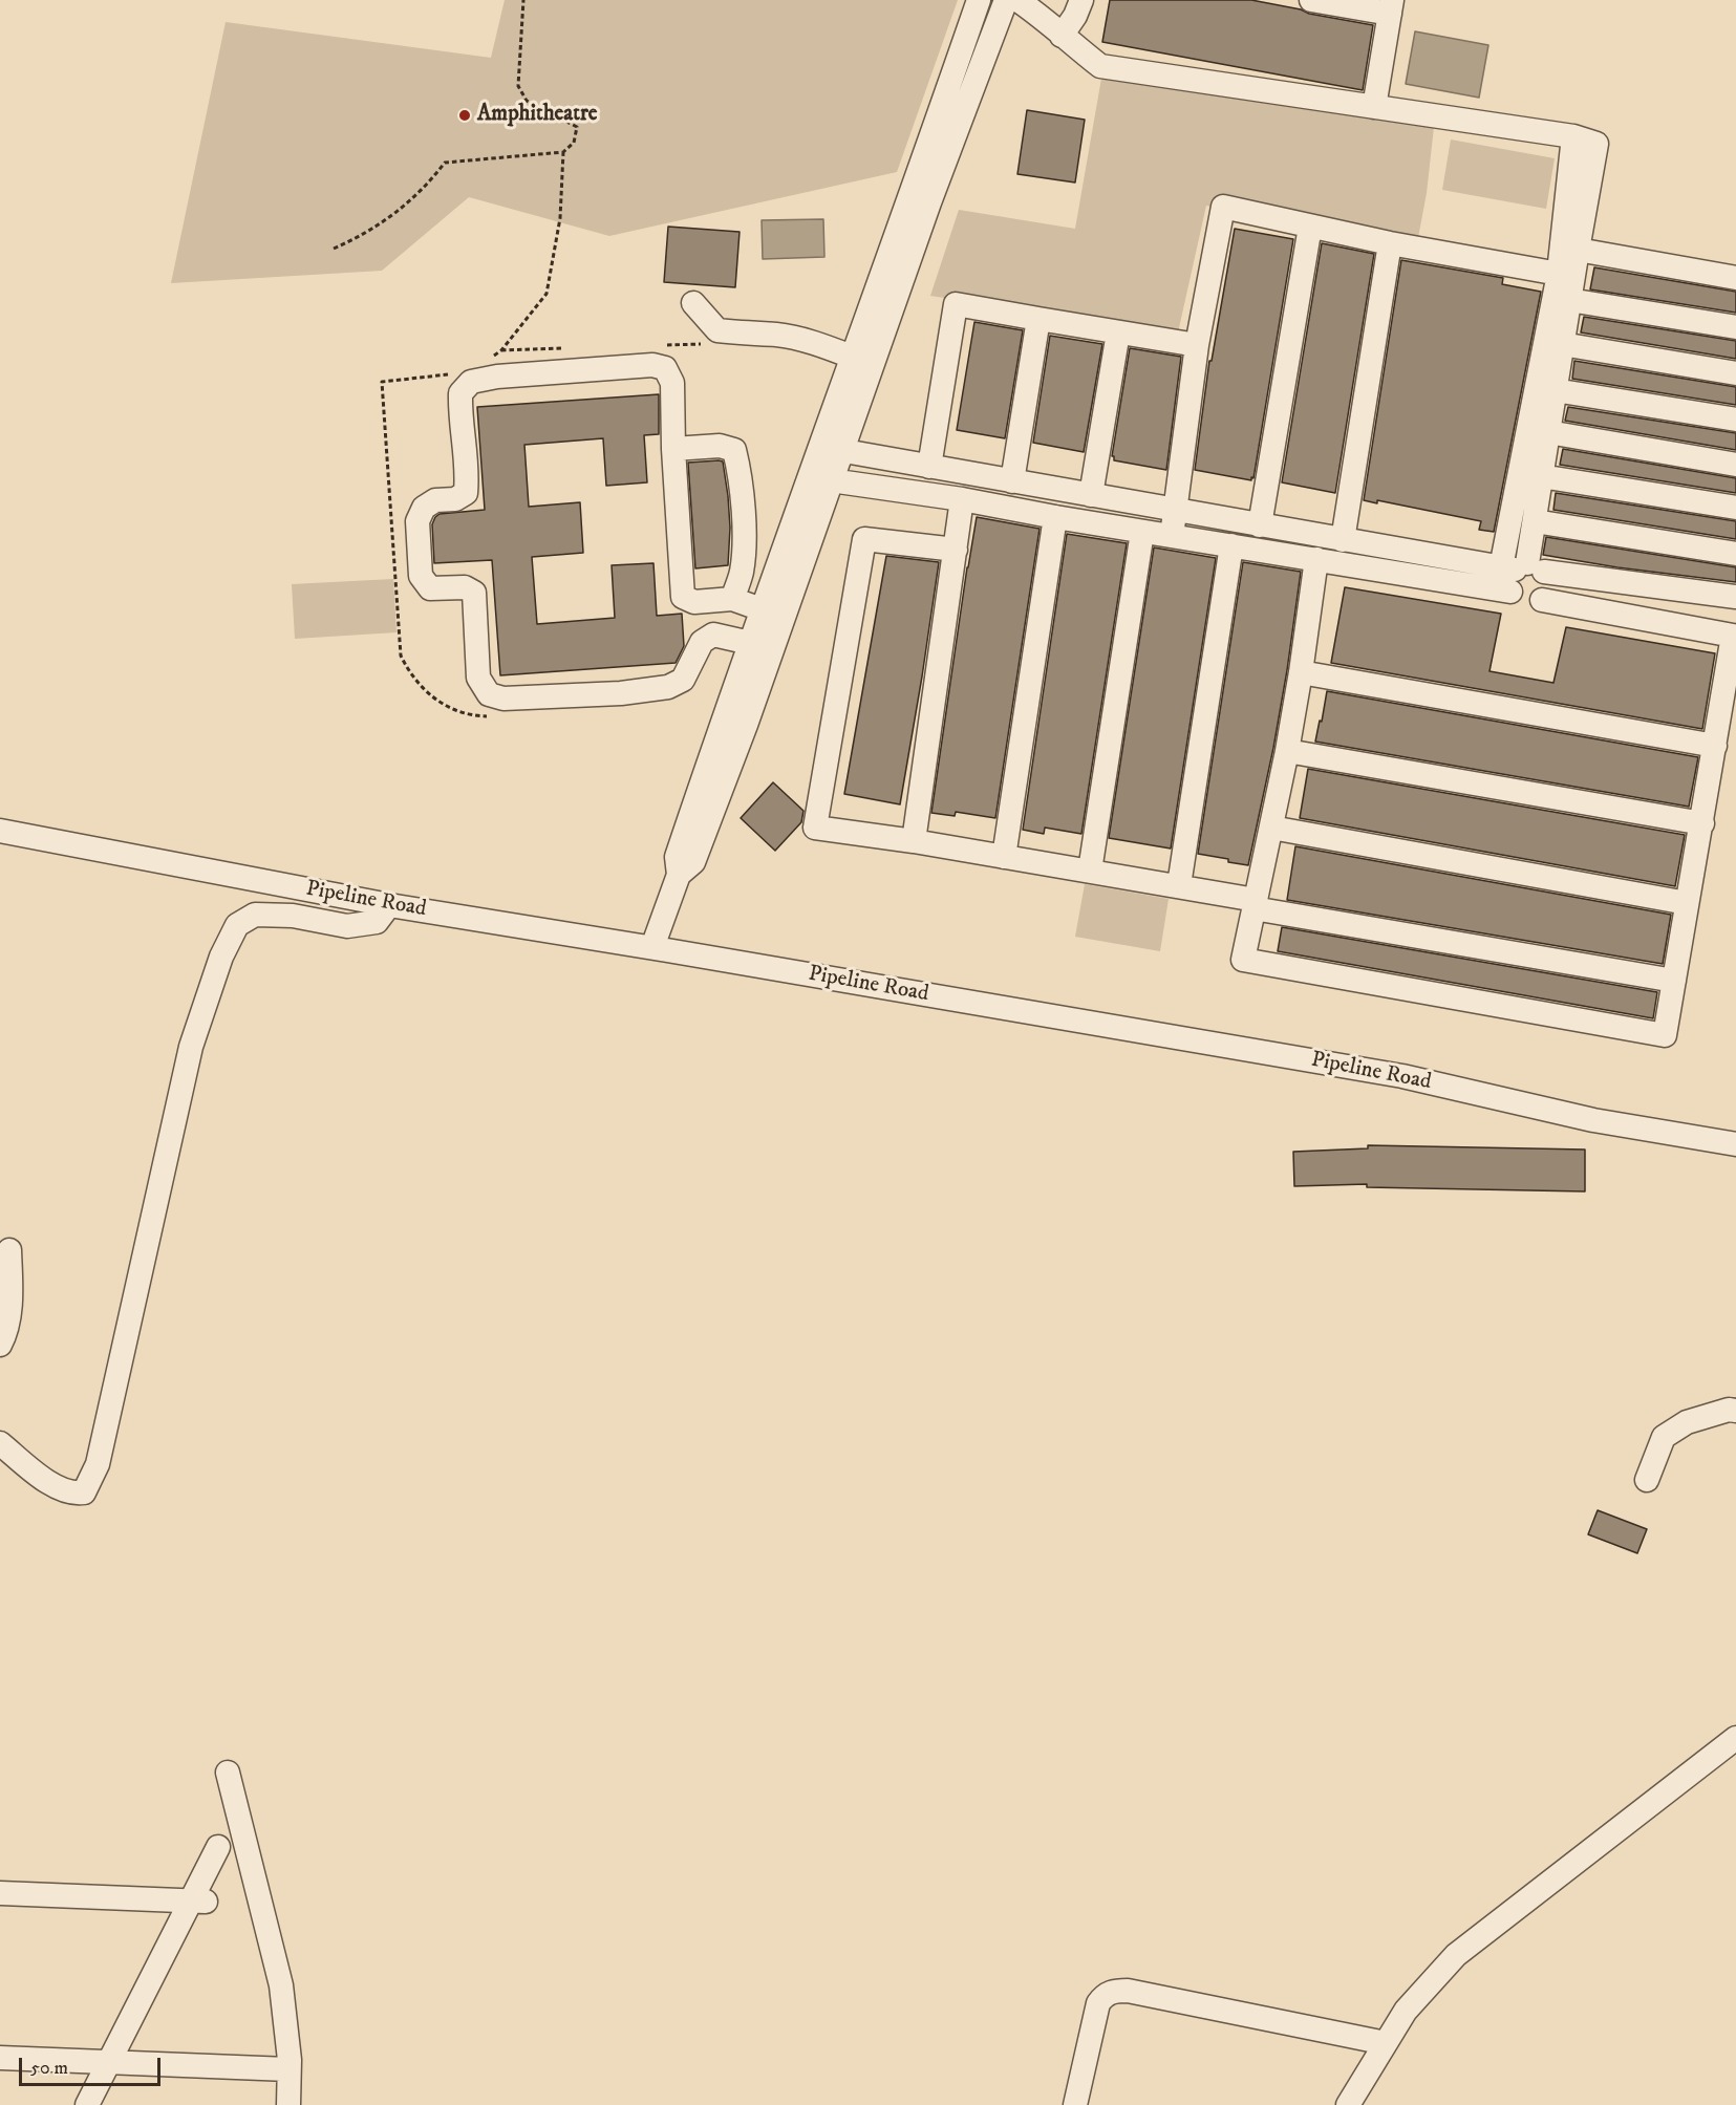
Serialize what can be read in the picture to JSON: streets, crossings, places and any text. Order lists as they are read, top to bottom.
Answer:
{
  "streets": {
    "street": ["Pipeline Road"]
  },
  "places": ["Amphitheatre"],
  "scale_bar": "50 m"
}
